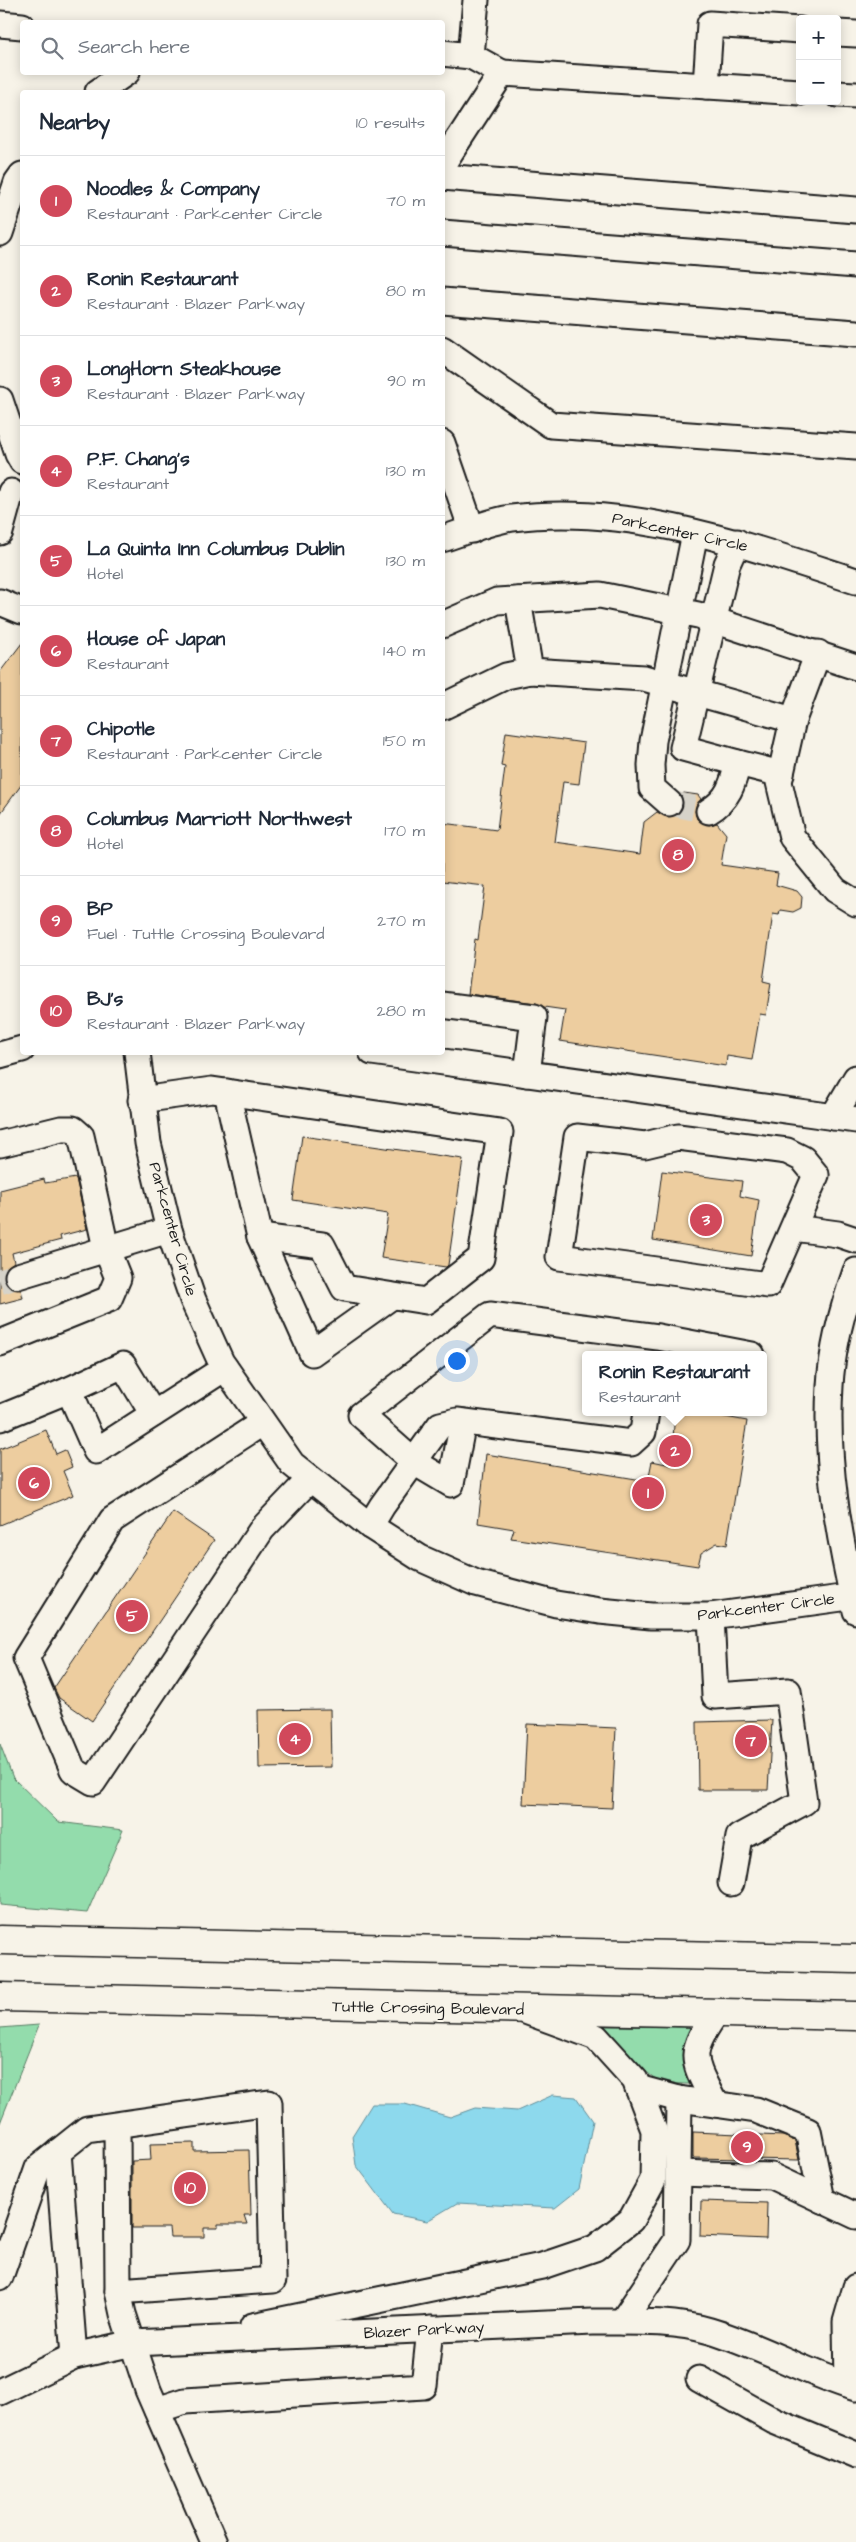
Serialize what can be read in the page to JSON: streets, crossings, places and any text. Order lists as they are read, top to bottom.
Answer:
{
  "streets": {
    "main road": ["Tuttle Crossing Boulevard"],
    "street": ["Parkcenter Circle", "Blazer Parkway"]
  },
  "page": {
    "map_buttons": ["+", "−"],
    "search": "Search here",
    "heading": ["Nearby", "10 results"],
    "list": [
      {
        "mark": "1",
        "name": "Noodles & Company",
        "note": "Restaurant · Parkcenter Circle",
        "value": "70 m"
      },
      {
        "mark": "2",
        "name": "Ronin Restaurant",
        "note": "Restaurant · Blazer Parkway",
        "value": "80 m"
      },
      {
        "mark": "3",
        "name": "LongHorn Steakhouse",
        "note": "Restaurant · Blazer Parkway",
        "value": "90 m"
      },
      {
        "mark": "4",
        "name": "P.F. Chang's",
        "note": "Restaurant",
        "value": "130 m"
      },
      {
        "mark": "5",
        "name": "La Quinta Inn Columbus Dublin",
        "note": "Hotel",
        "value": "130 m"
      },
      {
        "mark": "6",
        "name": "House of Japan",
        "note": "Restaurant",
        "value": "140 m"
      },
      {
        "mark": "7",
        "name": "Chipotle",
        "note": "Restaurant · Parkcenter Circle",
        "value": "150 m"
      },
      {
        "mark": "8",
        "name": "Columbus Marriott Northwest",
        "note": "Hotel",
        "value": "170 m"
      },
      {
        "mark": "9",
        "name": "BP",
        "note": "Fuel · Tuttle Crossing Boulevard",
        "value": "270 m"
      },
      {
        "mark": "10",
        "name": "BJ's",
        "note": "Restaurant · Blazer Parkway",
        "value": "280 m"
      }
    ],
    "pins": [
      "8",
      "3",
      "2",
      "6",
      "1",
      "5",
      "4",
      "7",
      "9",
      "10"
    ],
    "popup": ["Ronin Restaurant", "Restaurant"]
  }
}
